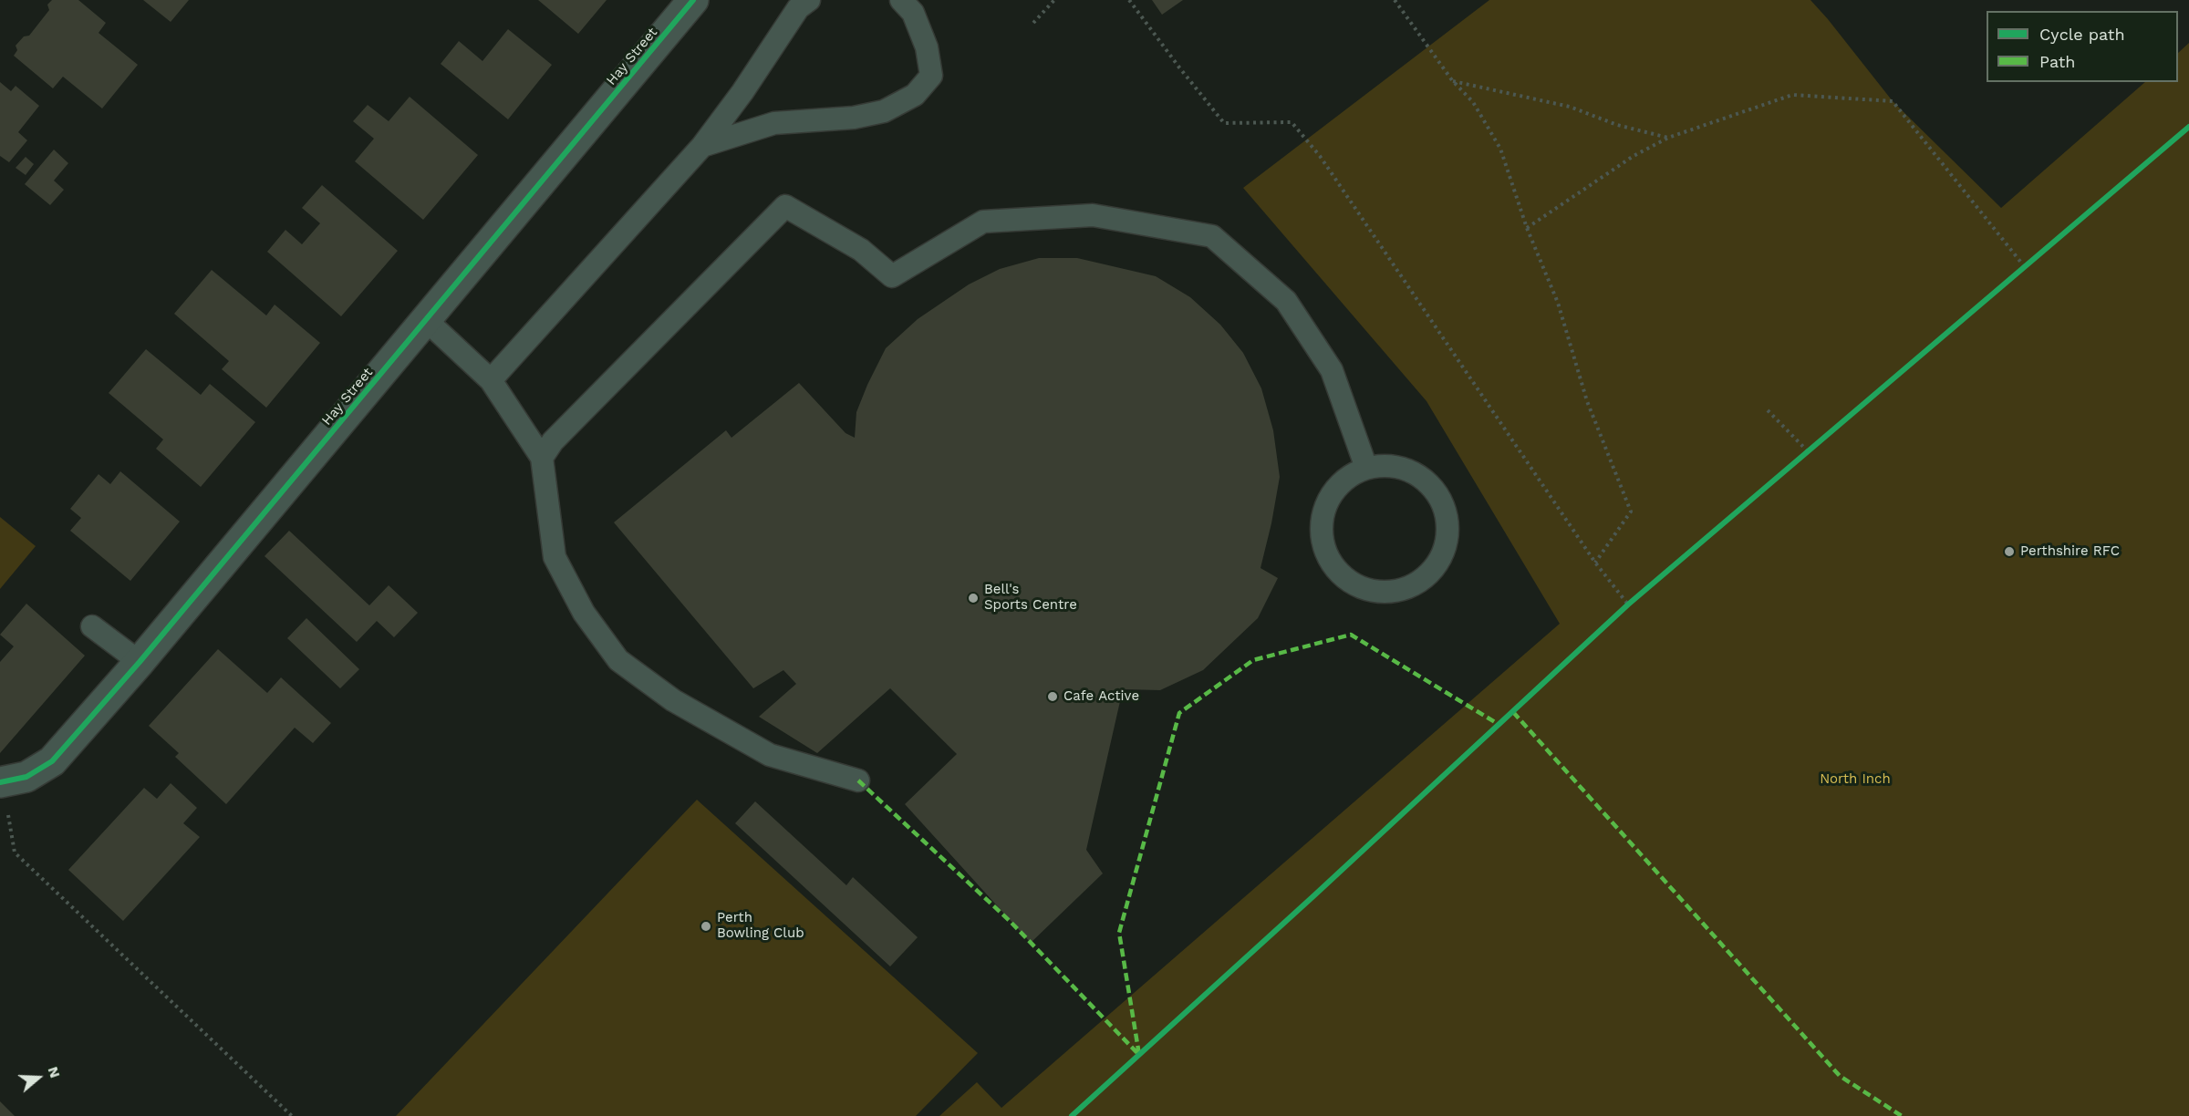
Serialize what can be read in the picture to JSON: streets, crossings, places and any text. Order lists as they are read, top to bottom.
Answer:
{
  "streets": {
    "street": ["Hay Street"]
  },
  "parks": ["North Inch"],
  "places": [
    "Perthshire RFC",
    "Bell's Sports Centre",
    "Cafe Active",
    "Perth Bowling Club"
  ],
  "legend": ["Cycle path", "Path"],
  "north": "right"
}
